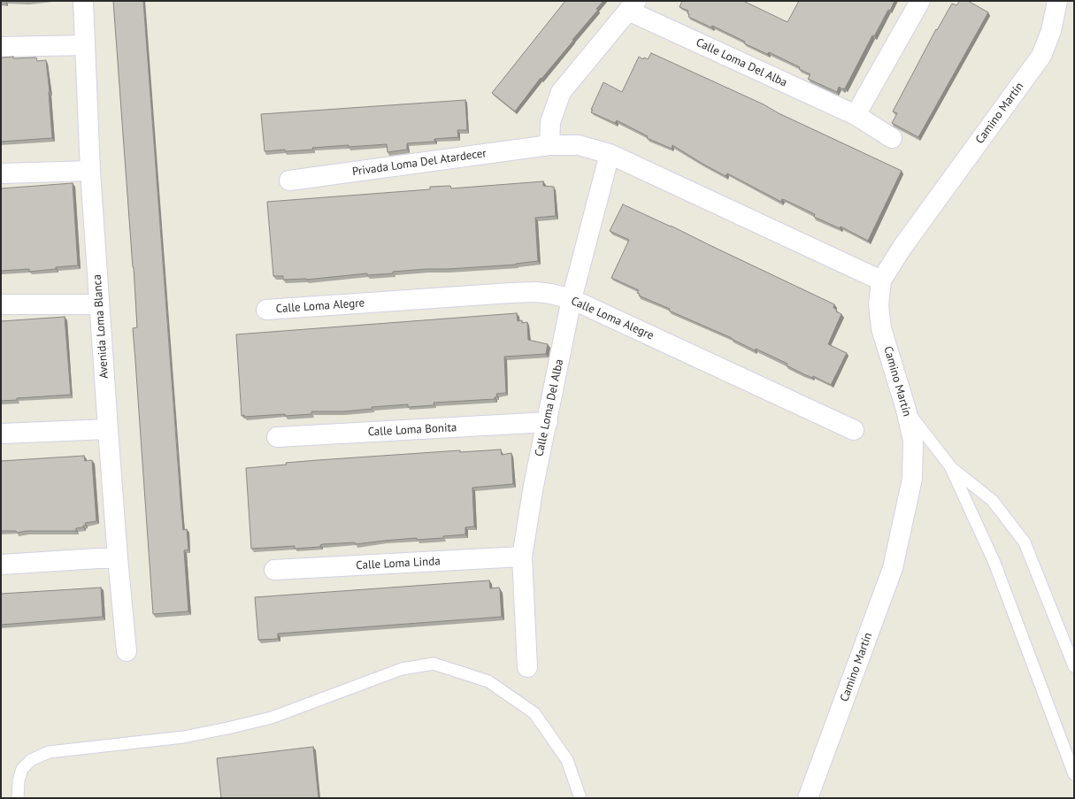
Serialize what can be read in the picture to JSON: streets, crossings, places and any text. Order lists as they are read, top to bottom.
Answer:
{
  "streets": {
    "street": [
      "Calle Loma Del Alba",
      "Camino Martín",
      "Privada Loma Del Atardecer",
      "Calle Loma Alegre",
      "Avenida Loma Blanca",
      "Calle Loma Bonita",
      "Calle Loma Linda"
    ]
  },
  "crossings": [
    ["Calle Loma Del Alba", "Privada Loma Del Atardecer"],
    ["Calle Loma Del Alba", "Calle Loma Alegre"],
    ["Calle Loma Del Alba", "Calle Loma Bonita"],
    ["Calle Loma Del Alba", "Calle Loma Linda"],
    ["Camino Martín", "Privada Loma Del Atardecer"]
  ]
}
